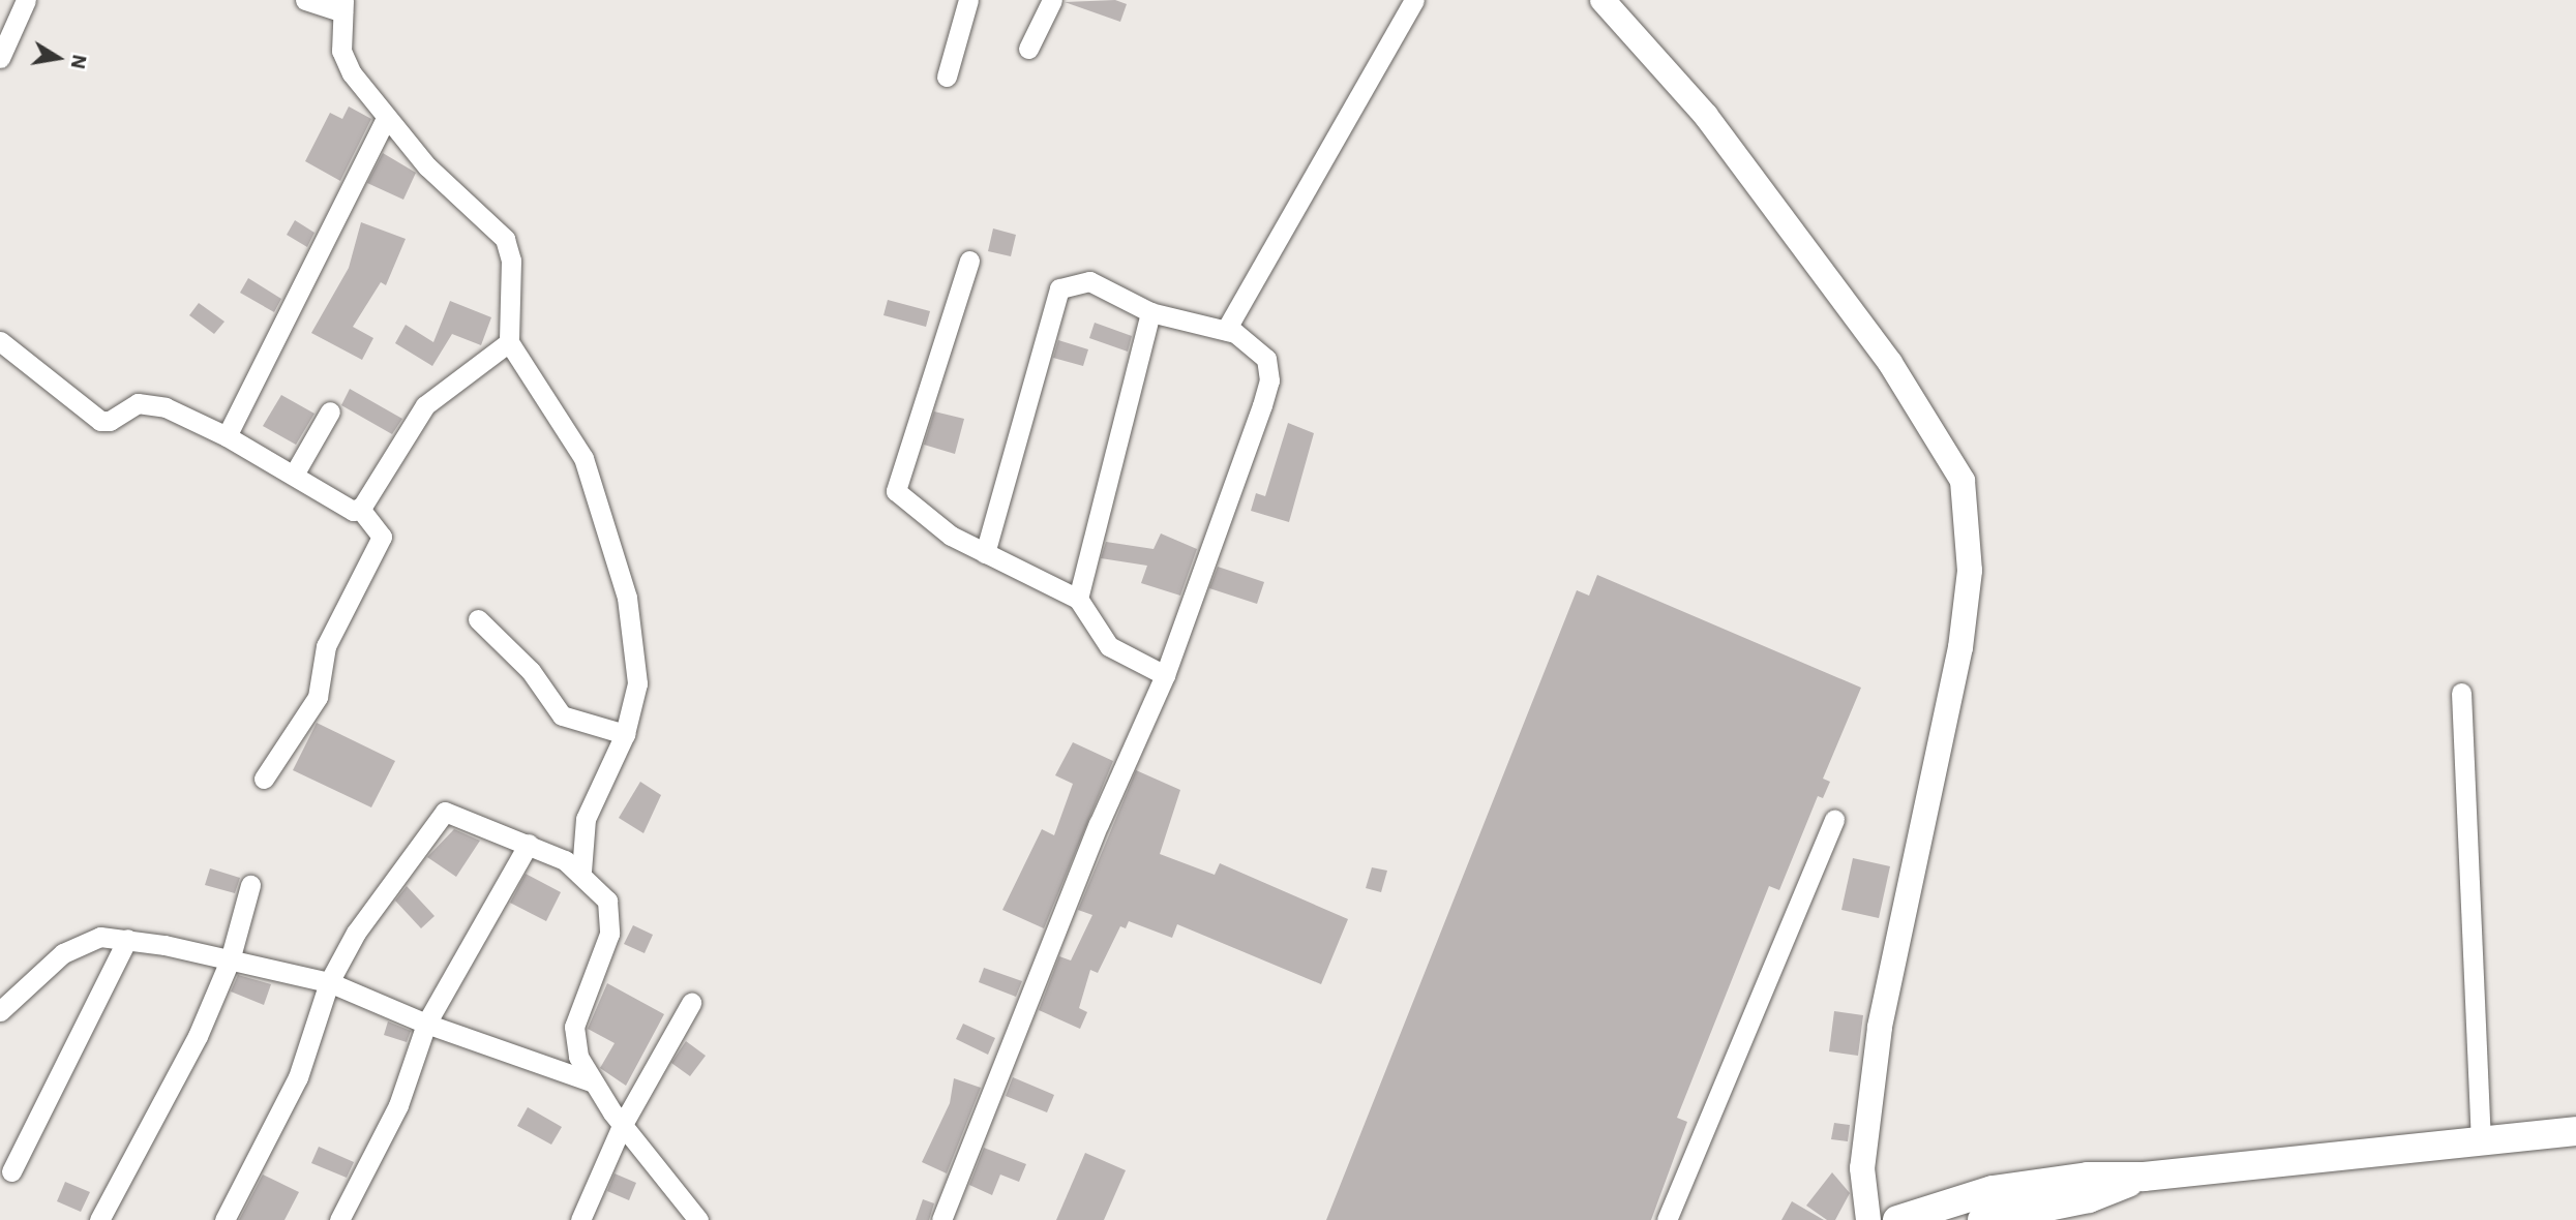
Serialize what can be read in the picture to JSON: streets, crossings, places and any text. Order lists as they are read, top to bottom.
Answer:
{
  "north": "right"
}
